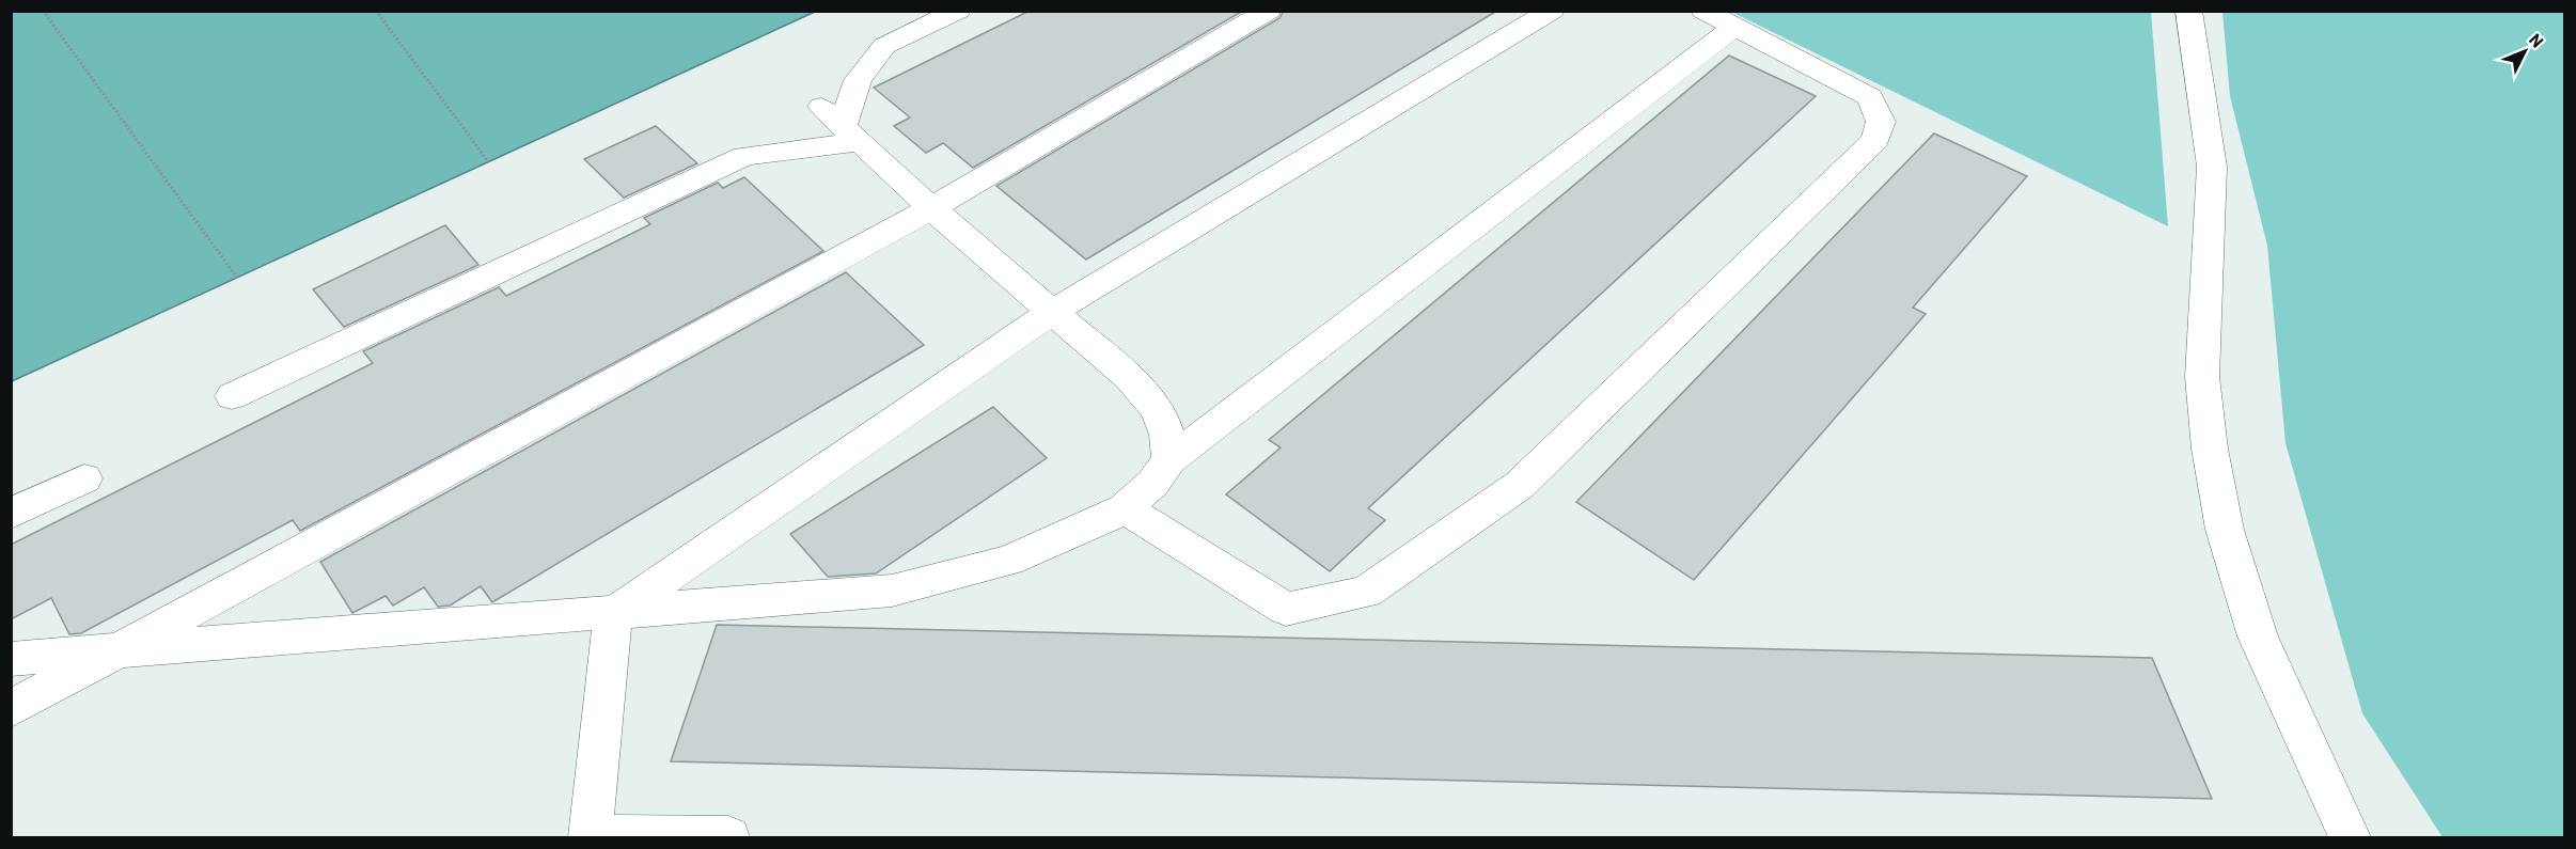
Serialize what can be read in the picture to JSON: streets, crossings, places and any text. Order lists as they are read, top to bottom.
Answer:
{
  "north": "top right"
}
